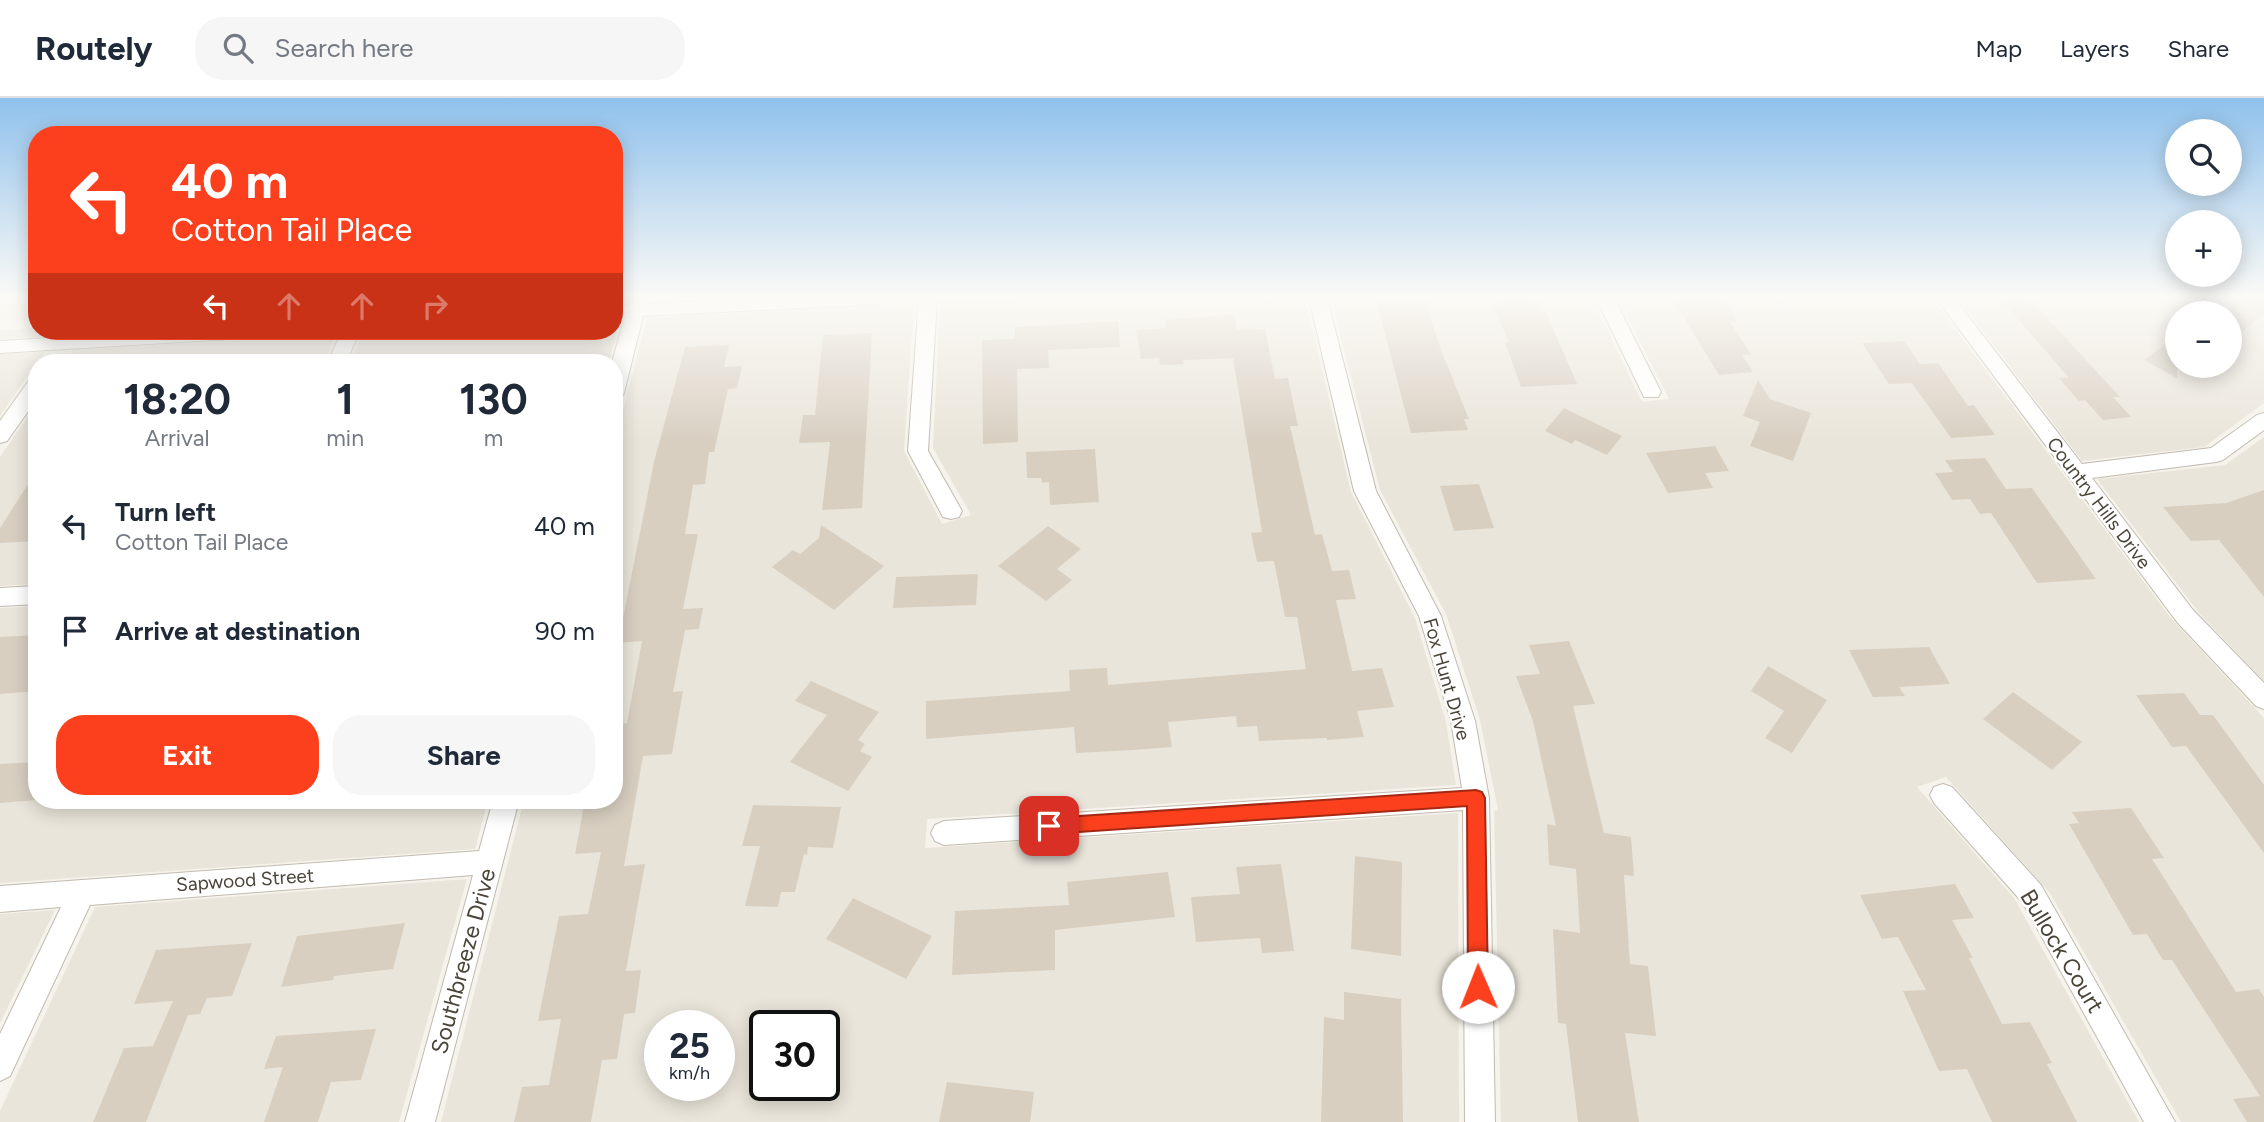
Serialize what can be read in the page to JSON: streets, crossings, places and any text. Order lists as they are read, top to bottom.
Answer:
{
  "streets": {
    "street": [
      "Country Hills Drive",
      "Fox Hunt Drive",
      "Sapwood Street",
      "Bullock Court",
      "Southbreeze Drive"
    ]
  },
  "crossings": [
    ["Sapwood Street", "Southbreeze Drive"]
  ],
  "page": {
    "header": "Routely",
    "search": "Search here",
    "nav": ["Map", "Layers", "Share"],
    "map_buttons": ["+", "−"],
    "turn": ["40 m", "Cotton Tail Place"],
    "eta": [
      "18:20",
      "Arrival",
      "1",
      "min",
      "130",
      "m"
    ],
    "list": [
      {
        "name": "Turn left",
        "note": "Cotton Tail Place",
        "value": "40 m"
      },
      {
        "name": "Arrive at destination",
        "value": "90 m"
      }
    ],
    "buttons": ["Exit", "Share"],
    "speed": "25 km/h",
    "limit": "30"
  }
}
